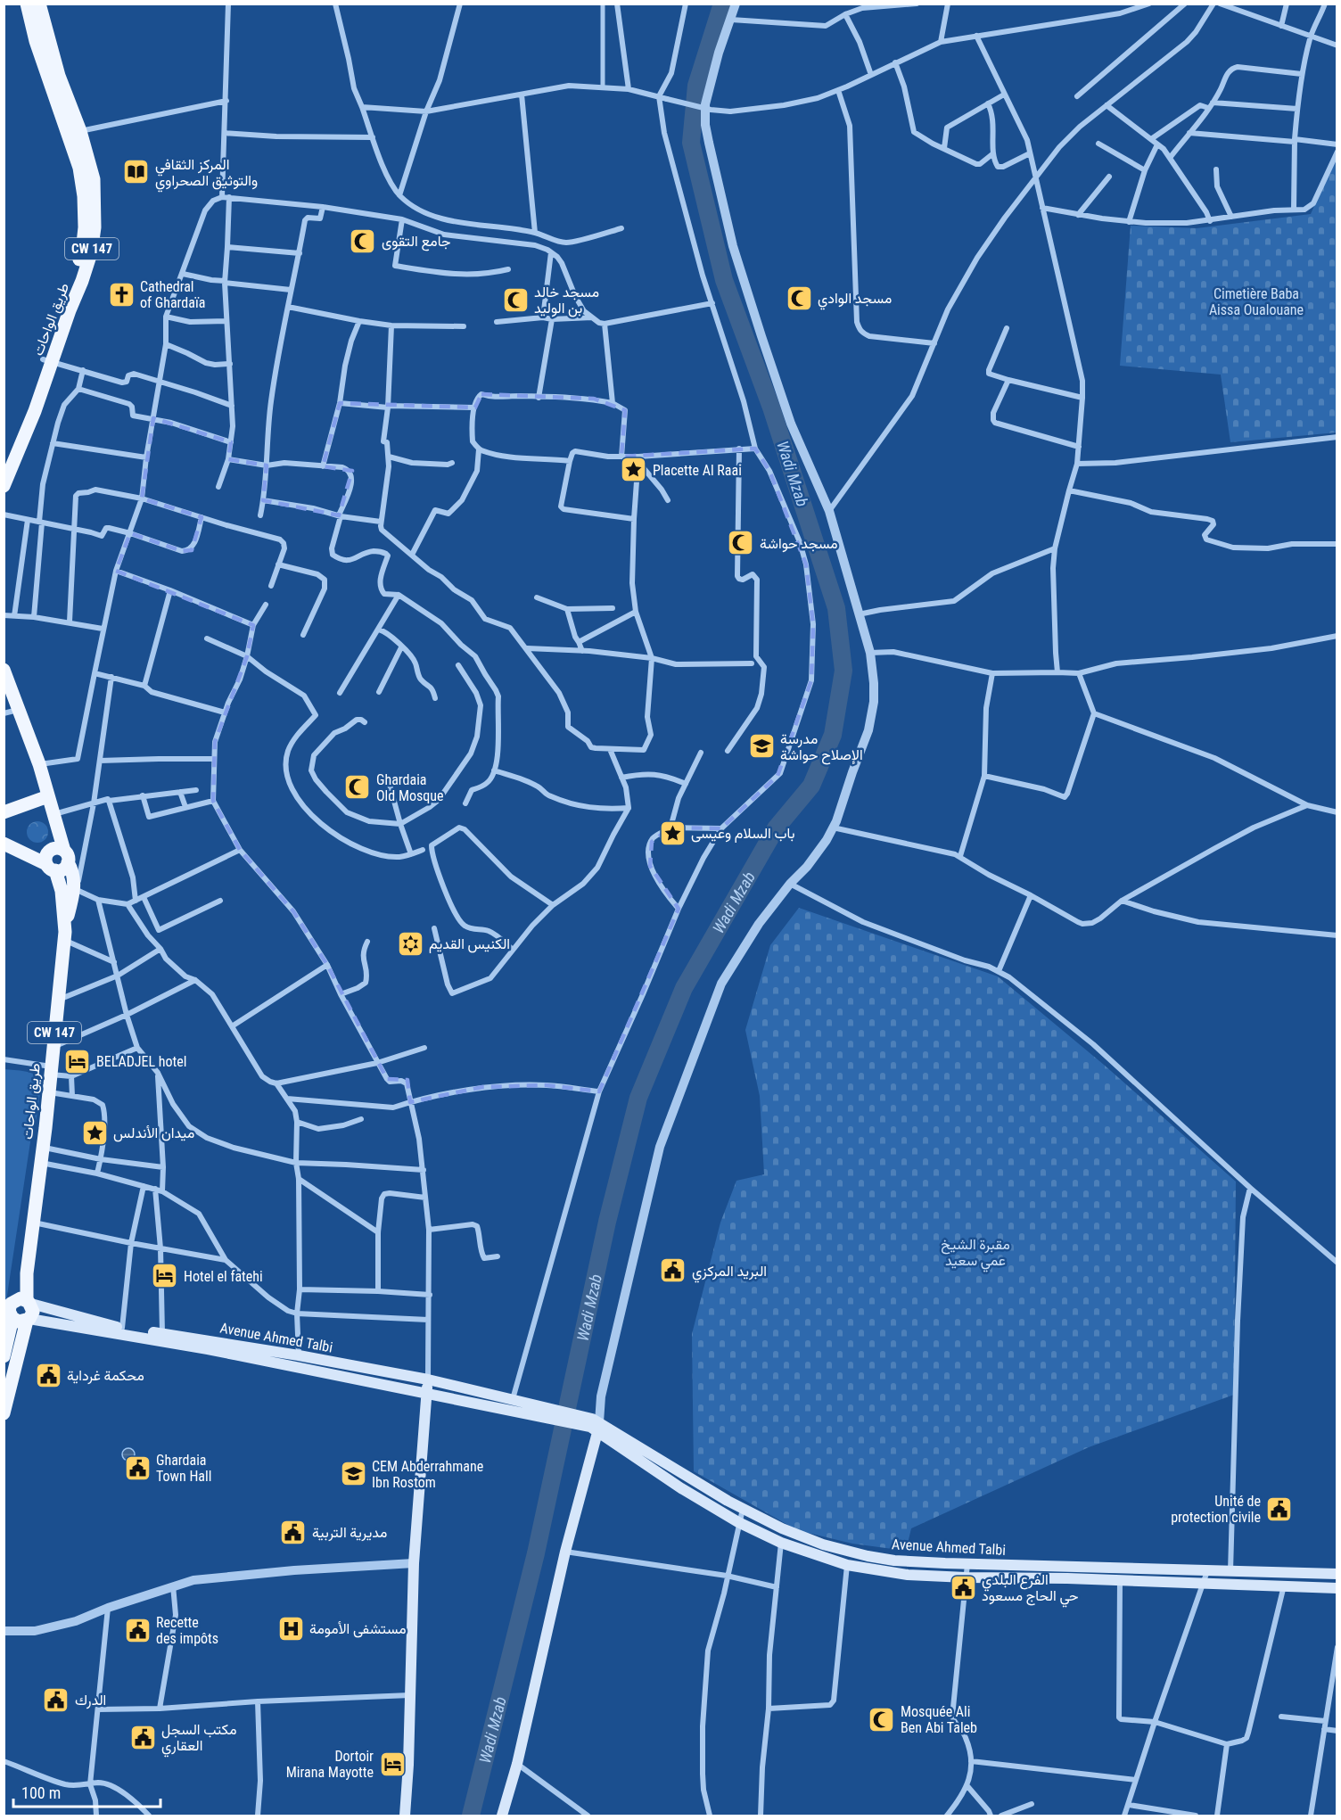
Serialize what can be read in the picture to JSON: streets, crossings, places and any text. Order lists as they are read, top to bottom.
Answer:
{
  "streets": {
    "main road": ["CW 147", "طريق الواحات", "Avenue Ahmed Talbi"]
  },
  "crossings": [
    ["CW 147", "طريق الواحات"],
    ["CW 147", "Avenue Ahmed Talbi"],
    ["طريق الواحات", "Avenue Ahmed Talbi"]
  ],
  "water": ["Wadi Mzab"],
  "parks": ["Cimetière Baba Aissa Oualouane", "مقبرة الشيخ عمي سعيد"],
  "places": {
    "library": ["المركز الثقافي والتوثيق الصحراوي"],
    "mosque": [
      "جامع التقوى",
      "مسجد الوادي",
      "مسجد خالد بن الوليد",
      "مسجد حواشة",
      "Ghardaia Old Mosque",
      "Mosquée Ali Ben Abi Taleb"
    ],
    "church": ["Cathedral of Ghardaïa"],
    "place": ["Placette Al Raai", "باب السلام وعيسى", "ميدان الأندلس"],
    "school or university": ["مدرسة الإصلاح حواشة", "CEM Abderrahmane Ibn Rostom"],
    "synagogue": ["الكنيس القديم"],
    "hotel": ["BELADJEL hotel", "Hotel el fatehi", "Dortoir Mirana Mayotte"],
    "public building": [
      "البريد المركزي",
      "محكمة غرداية",
      "Ghardaia Town Hall",
      "Unité de protection civile",
      "مديرية التربية",
      "الفرع البلدي حي الحاج مسعود",
      "Recette des impôts",
      "الدرك",
      "مكتب السجل العقاري"
    ],
    "hospital": ["مستشفى الأمومة"]
  },
  "scale_bar": "100 m"
}
